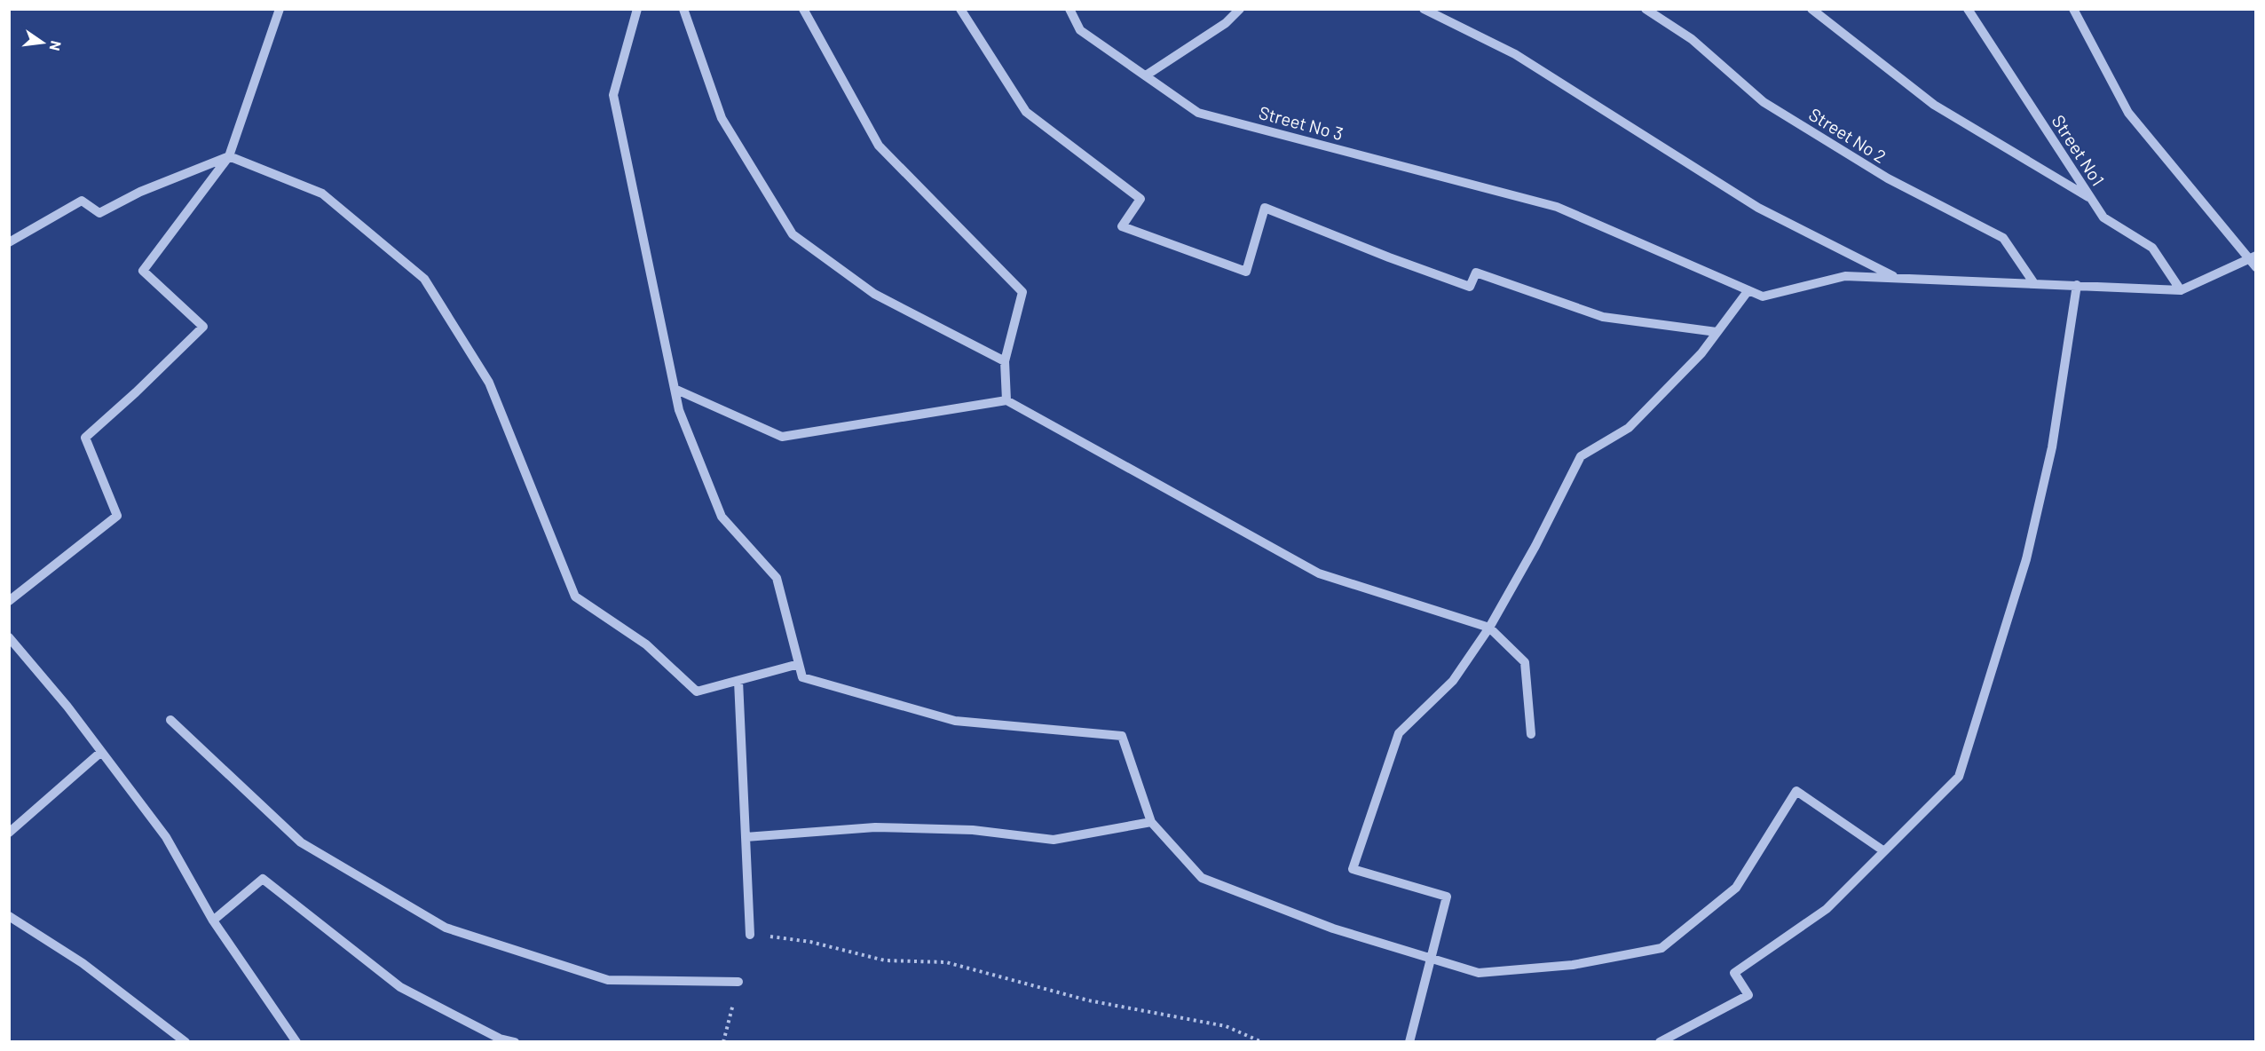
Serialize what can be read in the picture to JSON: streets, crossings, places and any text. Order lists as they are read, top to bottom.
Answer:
{
  "streets": {
    "street": ["Street No 3", "Street No 2", "Street No1"]
  },
  "crossings": [
    ["Street No 3", "Street No 2"],
    ["Street No 3", "Street No1"]
  ],
  "north": "right"
}
